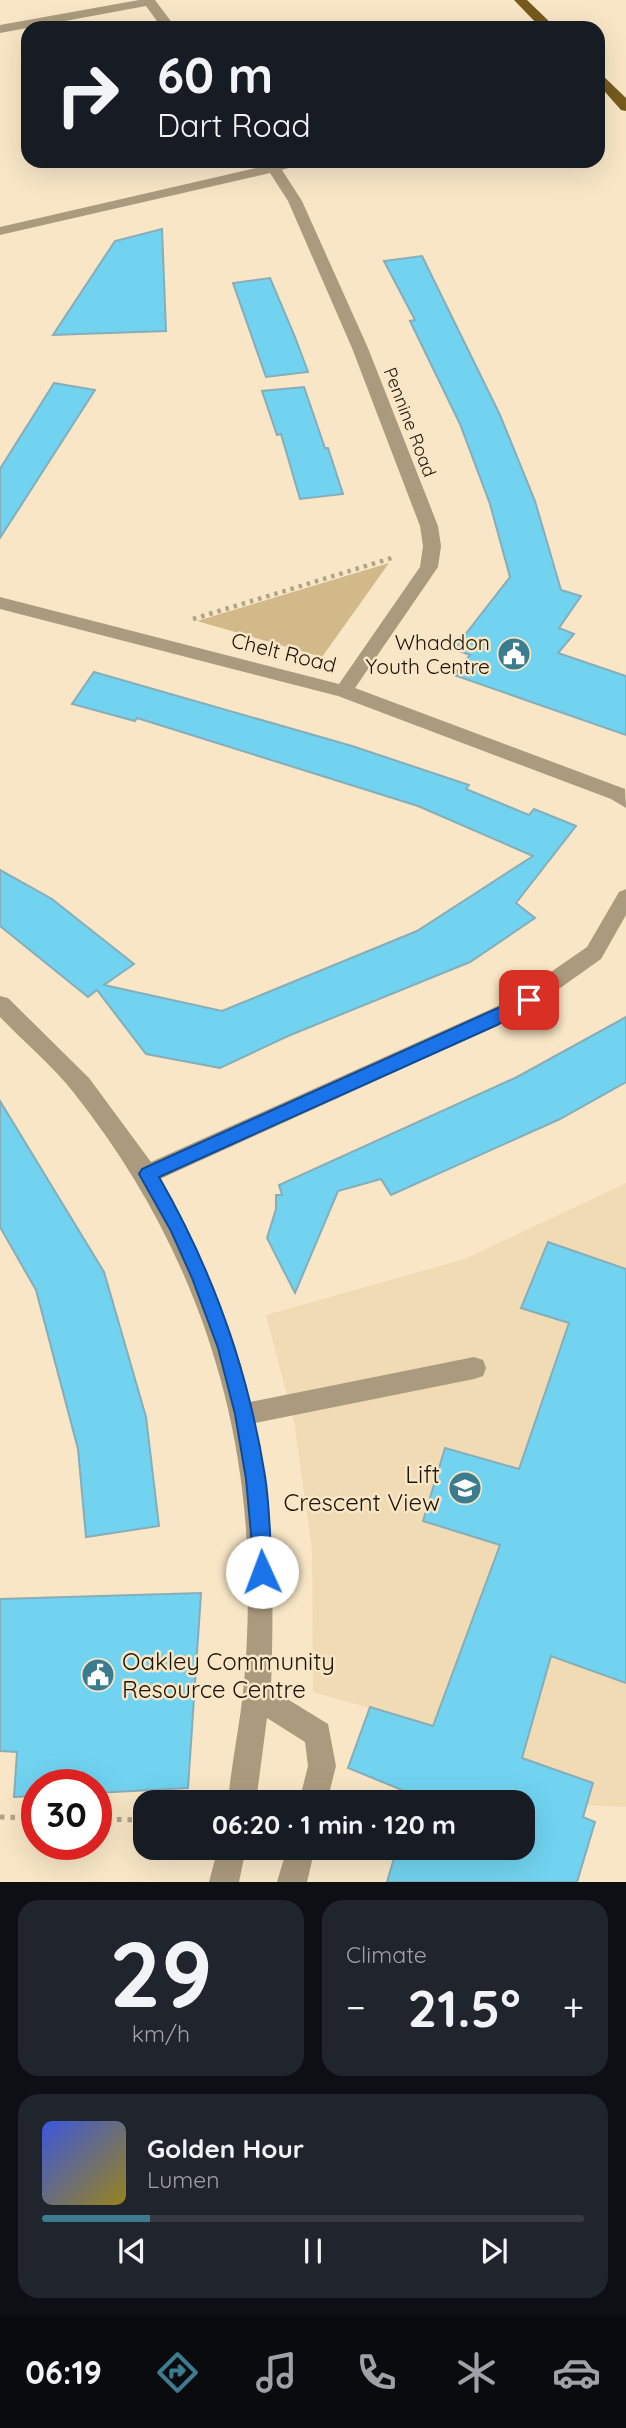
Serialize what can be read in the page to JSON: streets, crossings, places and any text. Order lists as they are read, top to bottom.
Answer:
{
  "streets": {
    "street": ["Pennine Road", "Chelt Road"]
  },
  "places": {
    "public building": ["Whaddon Youth Centre", "Oakley Community Resource Centre"],
    "school or university": ["Lift Crescent View"]
  },
  "page": {
    "turn": ["60 m", "Dart Road"],
    "limit": "30",
    "trip": "06:20 · 1 min · 120 m",
    "tile": [
      ["29", "km/h"],
      "Climate"
    ],
    "heat": ["−", "21.5°", "+"],
    "song": ["Golden Hour", "Lumen"],
    "tabs": "06:19"
  }
}
